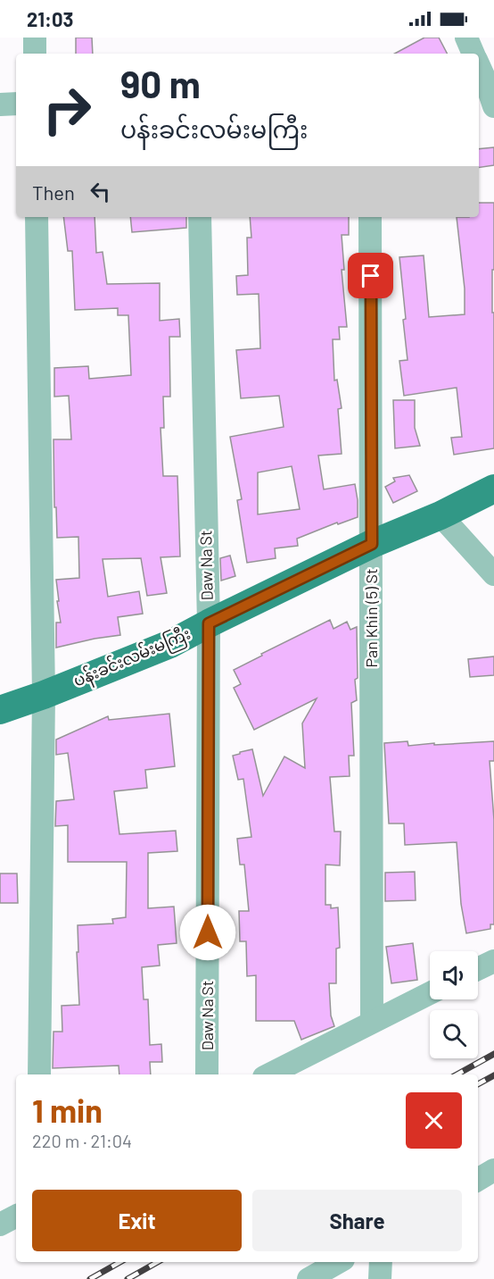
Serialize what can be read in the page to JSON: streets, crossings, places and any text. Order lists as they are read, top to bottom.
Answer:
{
  "streets": {
    "main road": ["ပန်းခင်းလမ်းမကြီး"],
    "street": ["Daw Na St", "Pan Khin (5) St"]
  },
  "crossings": [
    ["Daw Na St", "ပန်းခင်းလမ်းမကြီး"],
    ["Pan Khin (5) St", "ပန်းခင်းလမ်းမကြီး"]
  ],
  "page": {
    "status": "21:03",
    "turn": ["90 m", "ပန်းခင်းလမ်းမကြီး"],
    "then": "Then",
    "heading": ["1 min", "220 m · 21:04"],
    "buttons": ["Exit", "Share"]
  }
}
